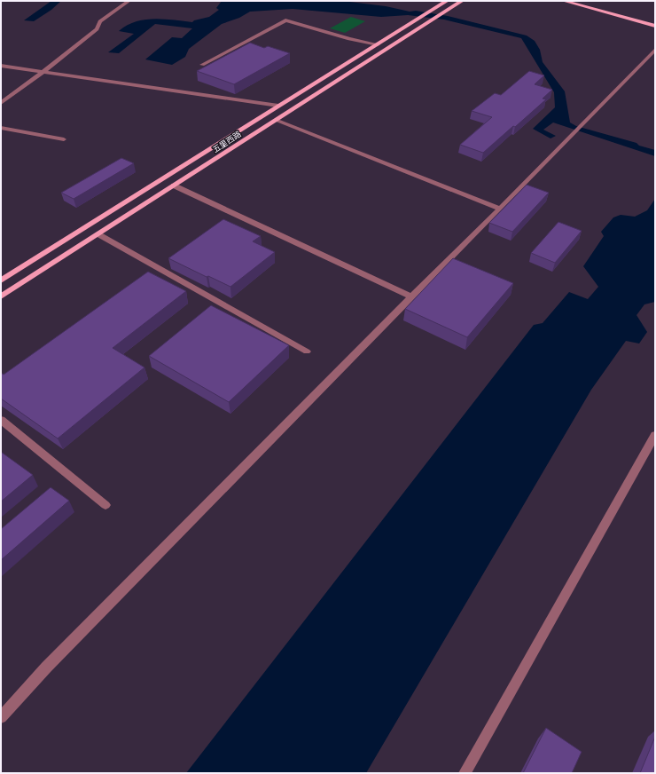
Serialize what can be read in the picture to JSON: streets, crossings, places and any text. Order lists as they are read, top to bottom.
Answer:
{
  "streets": {
    "main road": ["五里西路"]
  }
}
